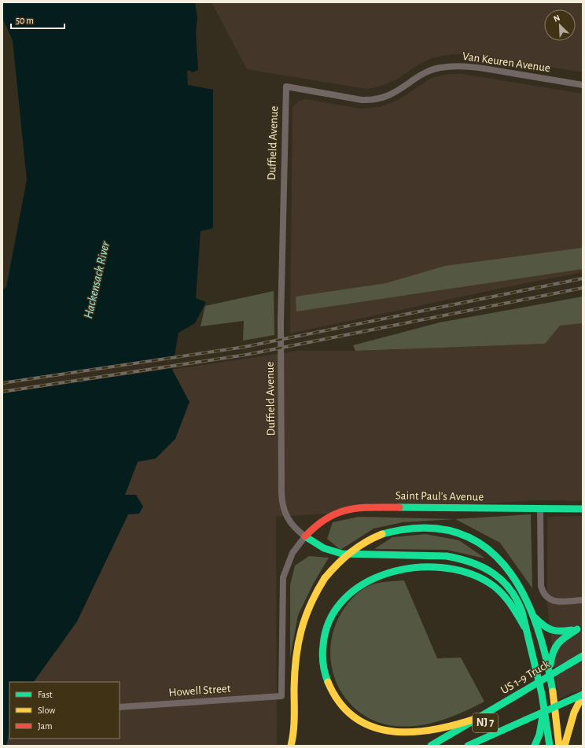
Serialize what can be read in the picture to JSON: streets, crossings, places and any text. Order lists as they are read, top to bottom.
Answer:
{
  "streets": {
    "main road": ["Saint Paul's Avenue", "US 1-9 Truck", "NJ 7"],
    "street": ["Van Keuren Avenue", "Duffield Avenue", "Howell Street"]
  },
  "crossings": [
    ["Van Keuren Avenue", "Duffield Avenue"],
    ["Duffield Avenue", "Saint Paul's Avenue"],
    ["Duffield Avenue", "Howell Street"],
    ["Saint Paul's Avenue", "Howell Street"],
    ["US 1-9 Truck", "NJ 7"]
  ],
  "water": ["Hackensack River"],
  "legend": ["Fast", "Slow", "Jam"],
  "scale_bar": "50 m",
  "north": "top left"
}
